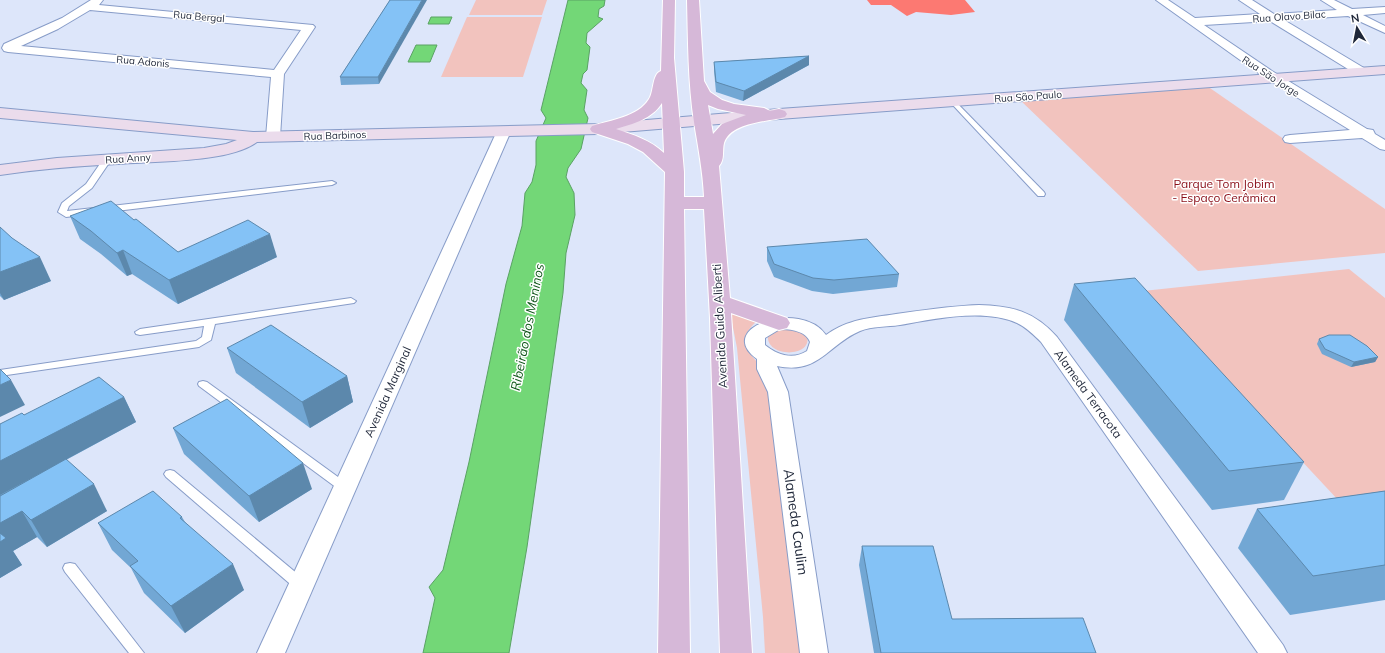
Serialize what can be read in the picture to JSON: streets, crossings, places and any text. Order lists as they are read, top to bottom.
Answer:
{
  "streets": {
    "main road": ["Avenida Guido Aliberti"],
    "street": [
      "Rua Bergal",
      "Rua Olavo Bilac",
      "Rua Adonis",
      "Rua São Jorge",
      "Rua São Paulo",
      "Rua Barbinos",
      "Rua Anny",
      "Avenida Marginal",
      "Alameda Terracota",
      "Alameda Caulim"
    ]
  },
  "crossings": [
    ["Rua Bergal", "Rua Adonis"],
    ["Rua Olavo Bilac", "Rua São Jorge"],
    ["Rua São Jorge", "Rua São Paulo"],
    ["Rua São Paulo", "Rua Barbinos"],
    ["Rua São Paulo", "Avenida Guido Aliberti"],
    ["Rua Barbinos", "Rua Anny"],
    ["Rua Barbinos", "Avenida Marginal"],
    ["Alameda Terracota", "Alameda Caulim"]
  ],
  "water": ["Ribeirão dos Meninos"],
  "parks": ["Parque Tom Jobim - Espaço Cerâmica"],
  "north": "top"
}
